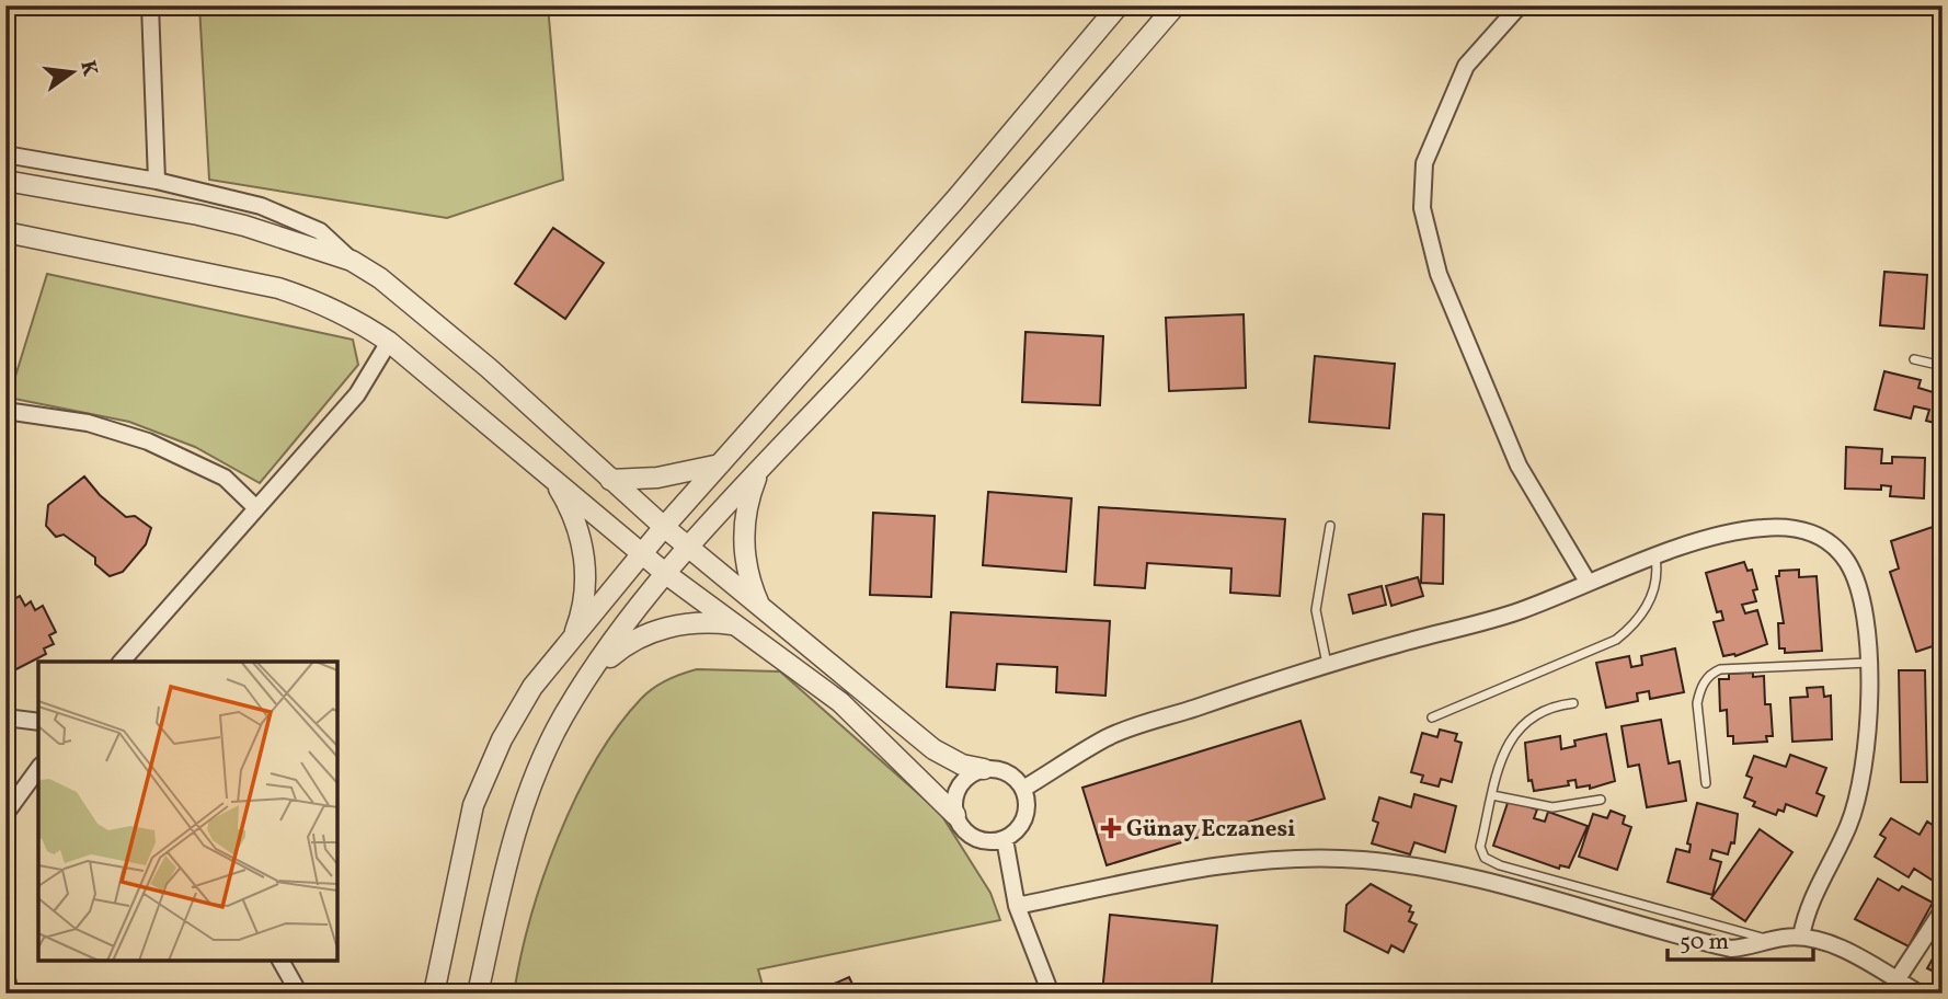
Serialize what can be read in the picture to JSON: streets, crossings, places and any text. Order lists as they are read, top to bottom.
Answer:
{
  "places": {
    "health": ["Günay Eczanesi"]
  },
  "scale_bar": "50 m",
  "north": "right"
}
